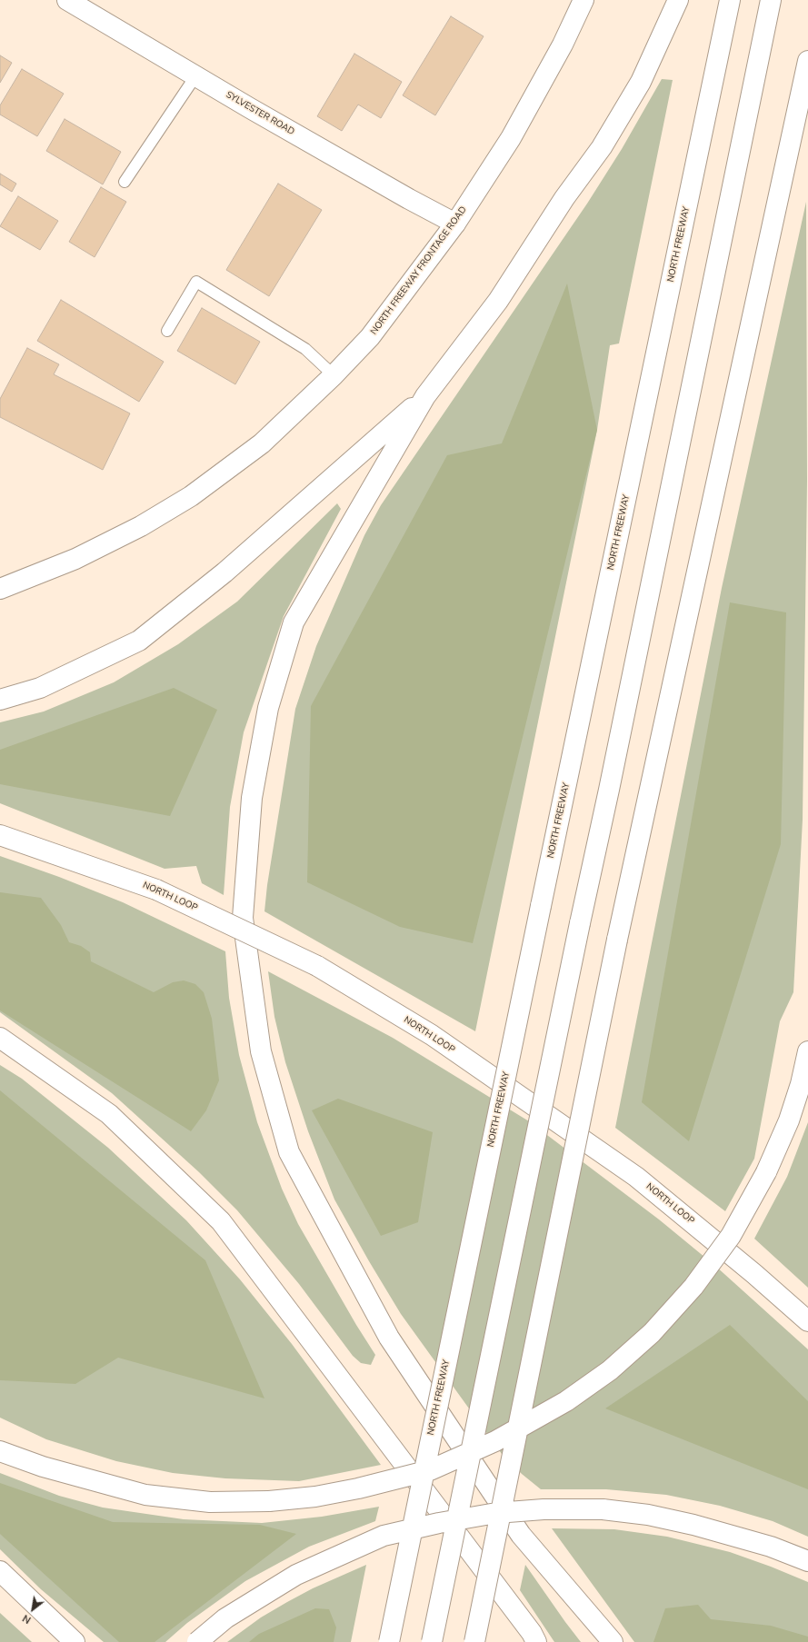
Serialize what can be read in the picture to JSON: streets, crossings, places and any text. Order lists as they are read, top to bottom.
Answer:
{
  "streets": {
    "main road": [
      "SYLVESTER ROAD",
      "NORTH FREEWAY",
      "NORTH FREEWAY FRONTAGE ROAD",
      "NORTH LOOP"
    ]
  },
  "crossings": [
    ["SYLVESTER ROAD", "NORTH FREEWAY FRONTAGE ROAD"]
  ],
  "north": "bottom left"
}
